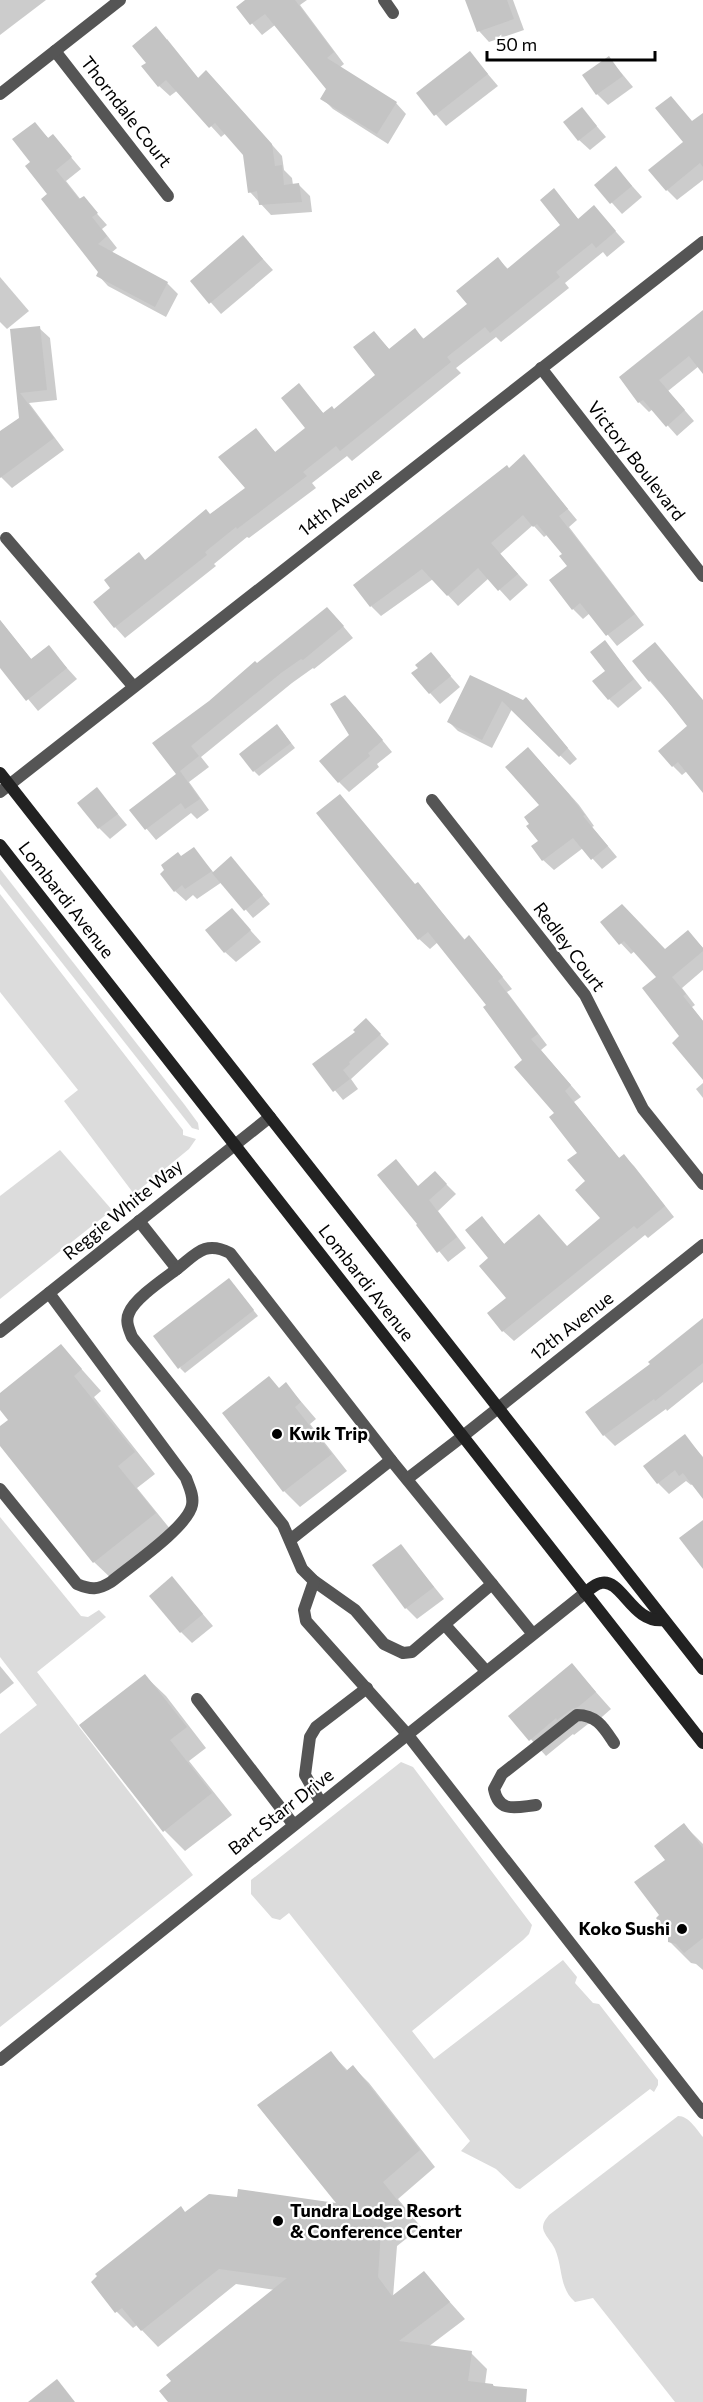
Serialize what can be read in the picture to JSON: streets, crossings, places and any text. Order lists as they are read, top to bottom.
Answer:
{
  "streets": {
    "main road": ["Lombardi Avenue"],
    "street": [
      "Thorndale Court",
      "Victory Boulevard",
      "14th Avenue",
      "Redley Court",
      "Reggie White Way",
      "12th Avenue",
      "Bart Starr Drive"
    ]
  },
  "crossings": [
    ["Victory Boulevard", "14th Avenue"],
    ["14th Avenue", "Lombardi Avenue"],
    ["Lombardi Avenue", "Reggie White Way"],
    ["Lombardi Avenue", "12th Avenue"],
    ["Lombardi Avenue", "Bart Starr Drive"]
  ],
  "places": ["Kwik Trip", "Koko Sushi", "Tundra Lodge Resort & Conference Center"],
  "scale_bar": "50 m"
}
